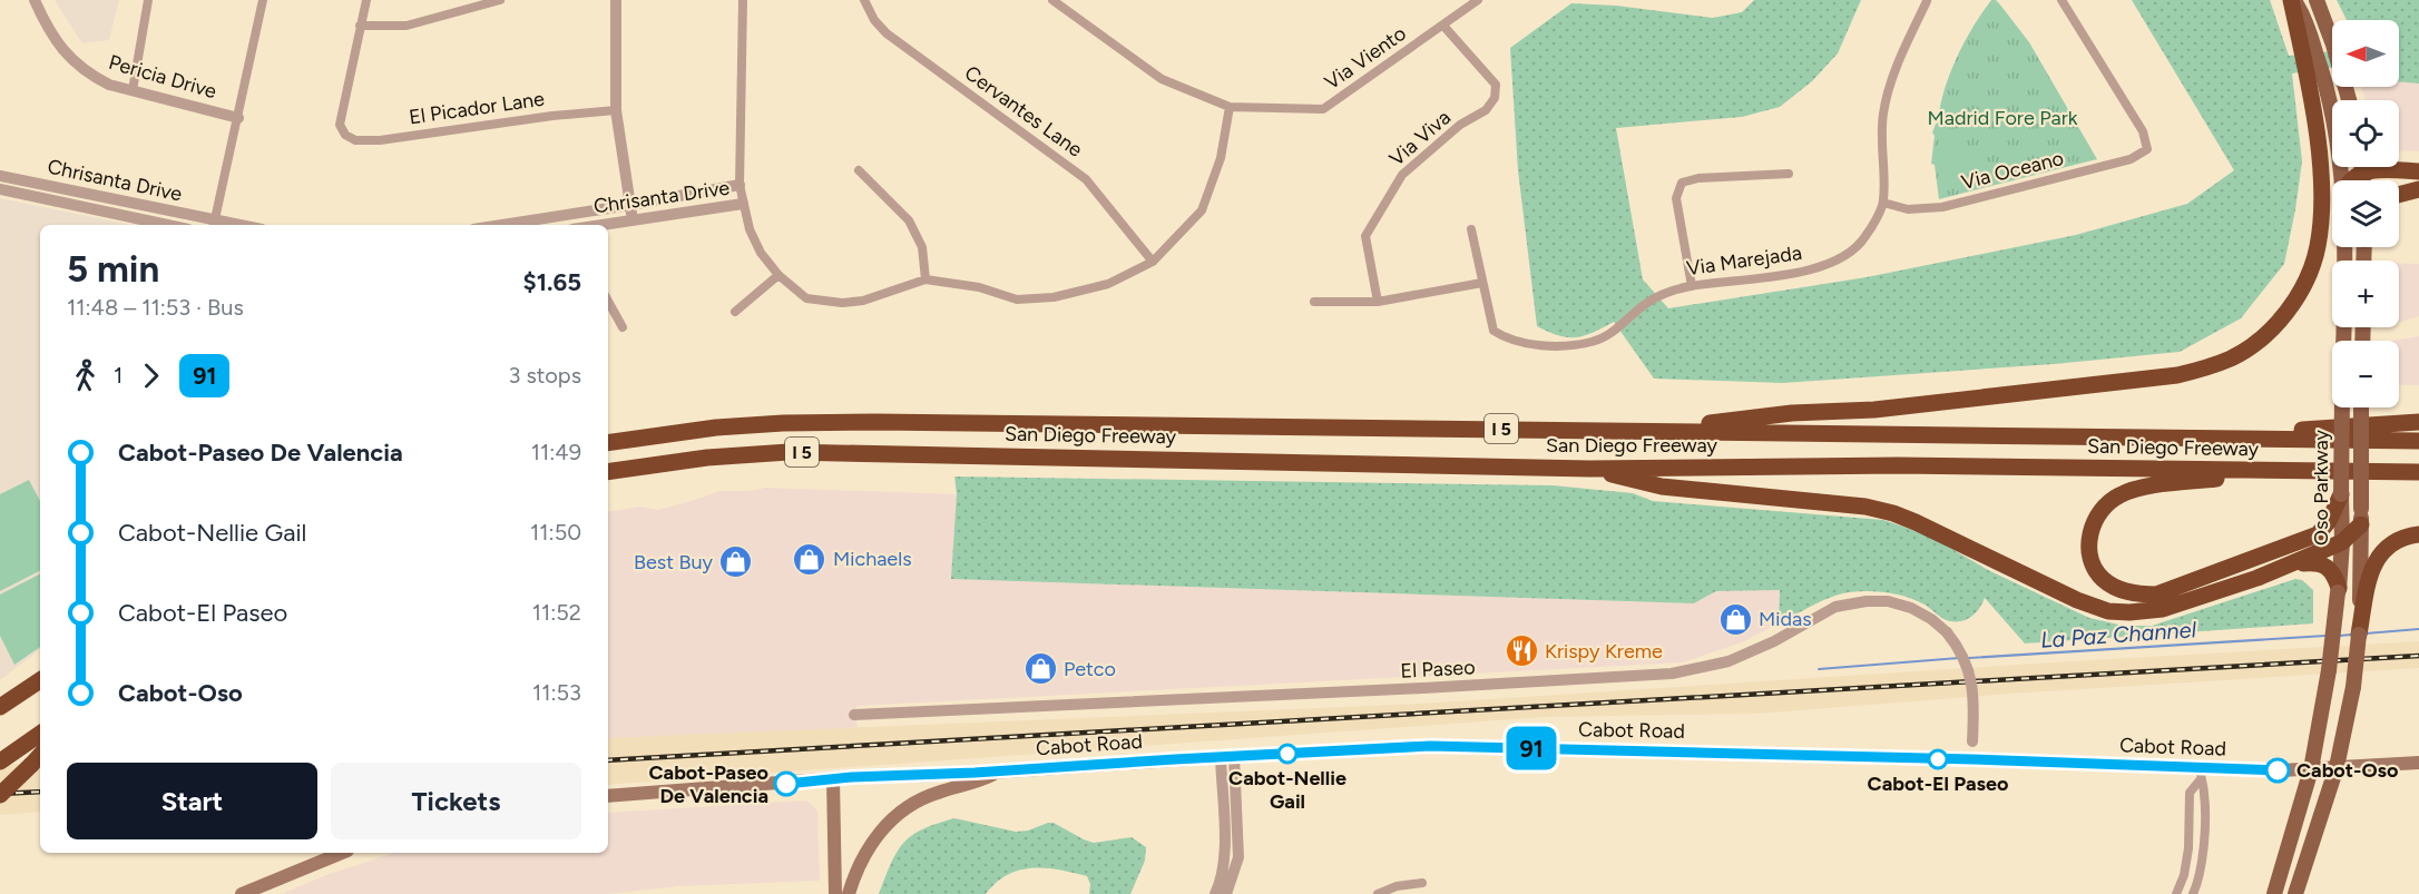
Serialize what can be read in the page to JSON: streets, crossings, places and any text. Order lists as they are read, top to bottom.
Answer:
{
  "streets": {
    "highway": ["I 5", "San Diego Freeway"],
    "main road": ["Oso Parkway", "Cabot Road"],
    "street": [
      "Via Viento",
      "Pericia Drive",
      "El Picador Lane",
      "Cervantes Lane",
      "Via Viva",
      "Via Oceano",
      "Chrisanta Drive",
      "Via Marejada",
      "El Paseo"
    ]
  },
  "crossings": [
    ["Via Viento", "Via Viva"],
    ["Via Viento", "Chrisanta Drive"],
    ["Cervantes Lane", "Chrisanta Drive"],
    ["Via Oceano", "Via Marejada"],
    ["Oso Parkway", "Cabot Road"],
    ["El Paseo", "Cabot Road"]
  ],
  "water": ["La Paz Channel"],
  "parks": ["Madrid Fore Park"],
  "places": {
    "shop": [
      "Michaels",
      "Best Buy",
      "Midas",
      "Petco"
    ],
    "restaurant": ["Krispy Kreme"],
    "other": [
      "Cabot-Nellie Gail",
      "Cabot-El Paseo",
      "Cabot-Oso",
      "Cabot-Paseo De Valencia"
    ]
  },
  "lines": ["bus line 91"],
  "north": "left",
  "page": {
    "on_map": "91",
    "map_buttons": ["+", "−"],
    "heading": ["5 min", "11:48 – 11:53 · Bus", "$1.65"],
    "legs": ["1", "91", "3 stops"],
    "list": [
      {
        "name": "Cabot-Paseo De Valencia",
        "value": "11:49"
      },
      {
        "name": "Cabot-Nellie Gail",
        "value": "11:50"
      },
      {
        "name": "Cabot-El Paseo",
        "value": "11:52"
      },
      {
        "name": "Cabot-Oso",
        "value": "11:53"
      }
    ],
    "buttons": ["Start", "Tickets"]
  }
}
